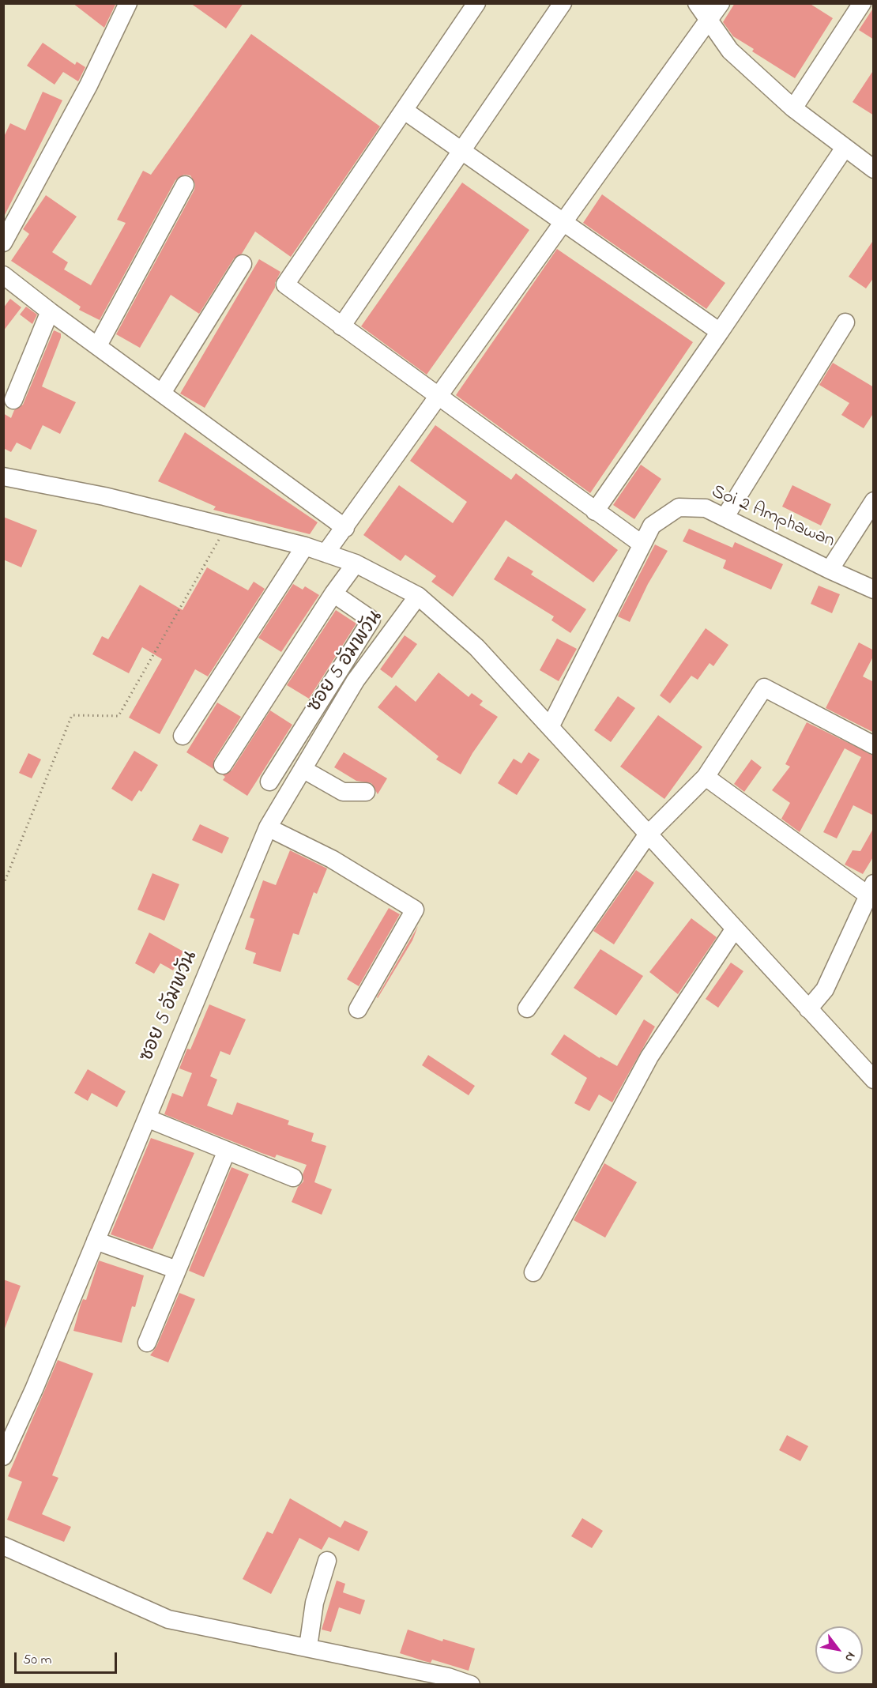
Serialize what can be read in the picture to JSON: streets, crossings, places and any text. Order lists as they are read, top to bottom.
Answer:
{
  "streets": {
    "street": ["Soi 2 Amphawan", "ซอย 5 อัมพวัน"]
  },
  "scale_bar": "50 m",
  "north": "bottom right"
}
